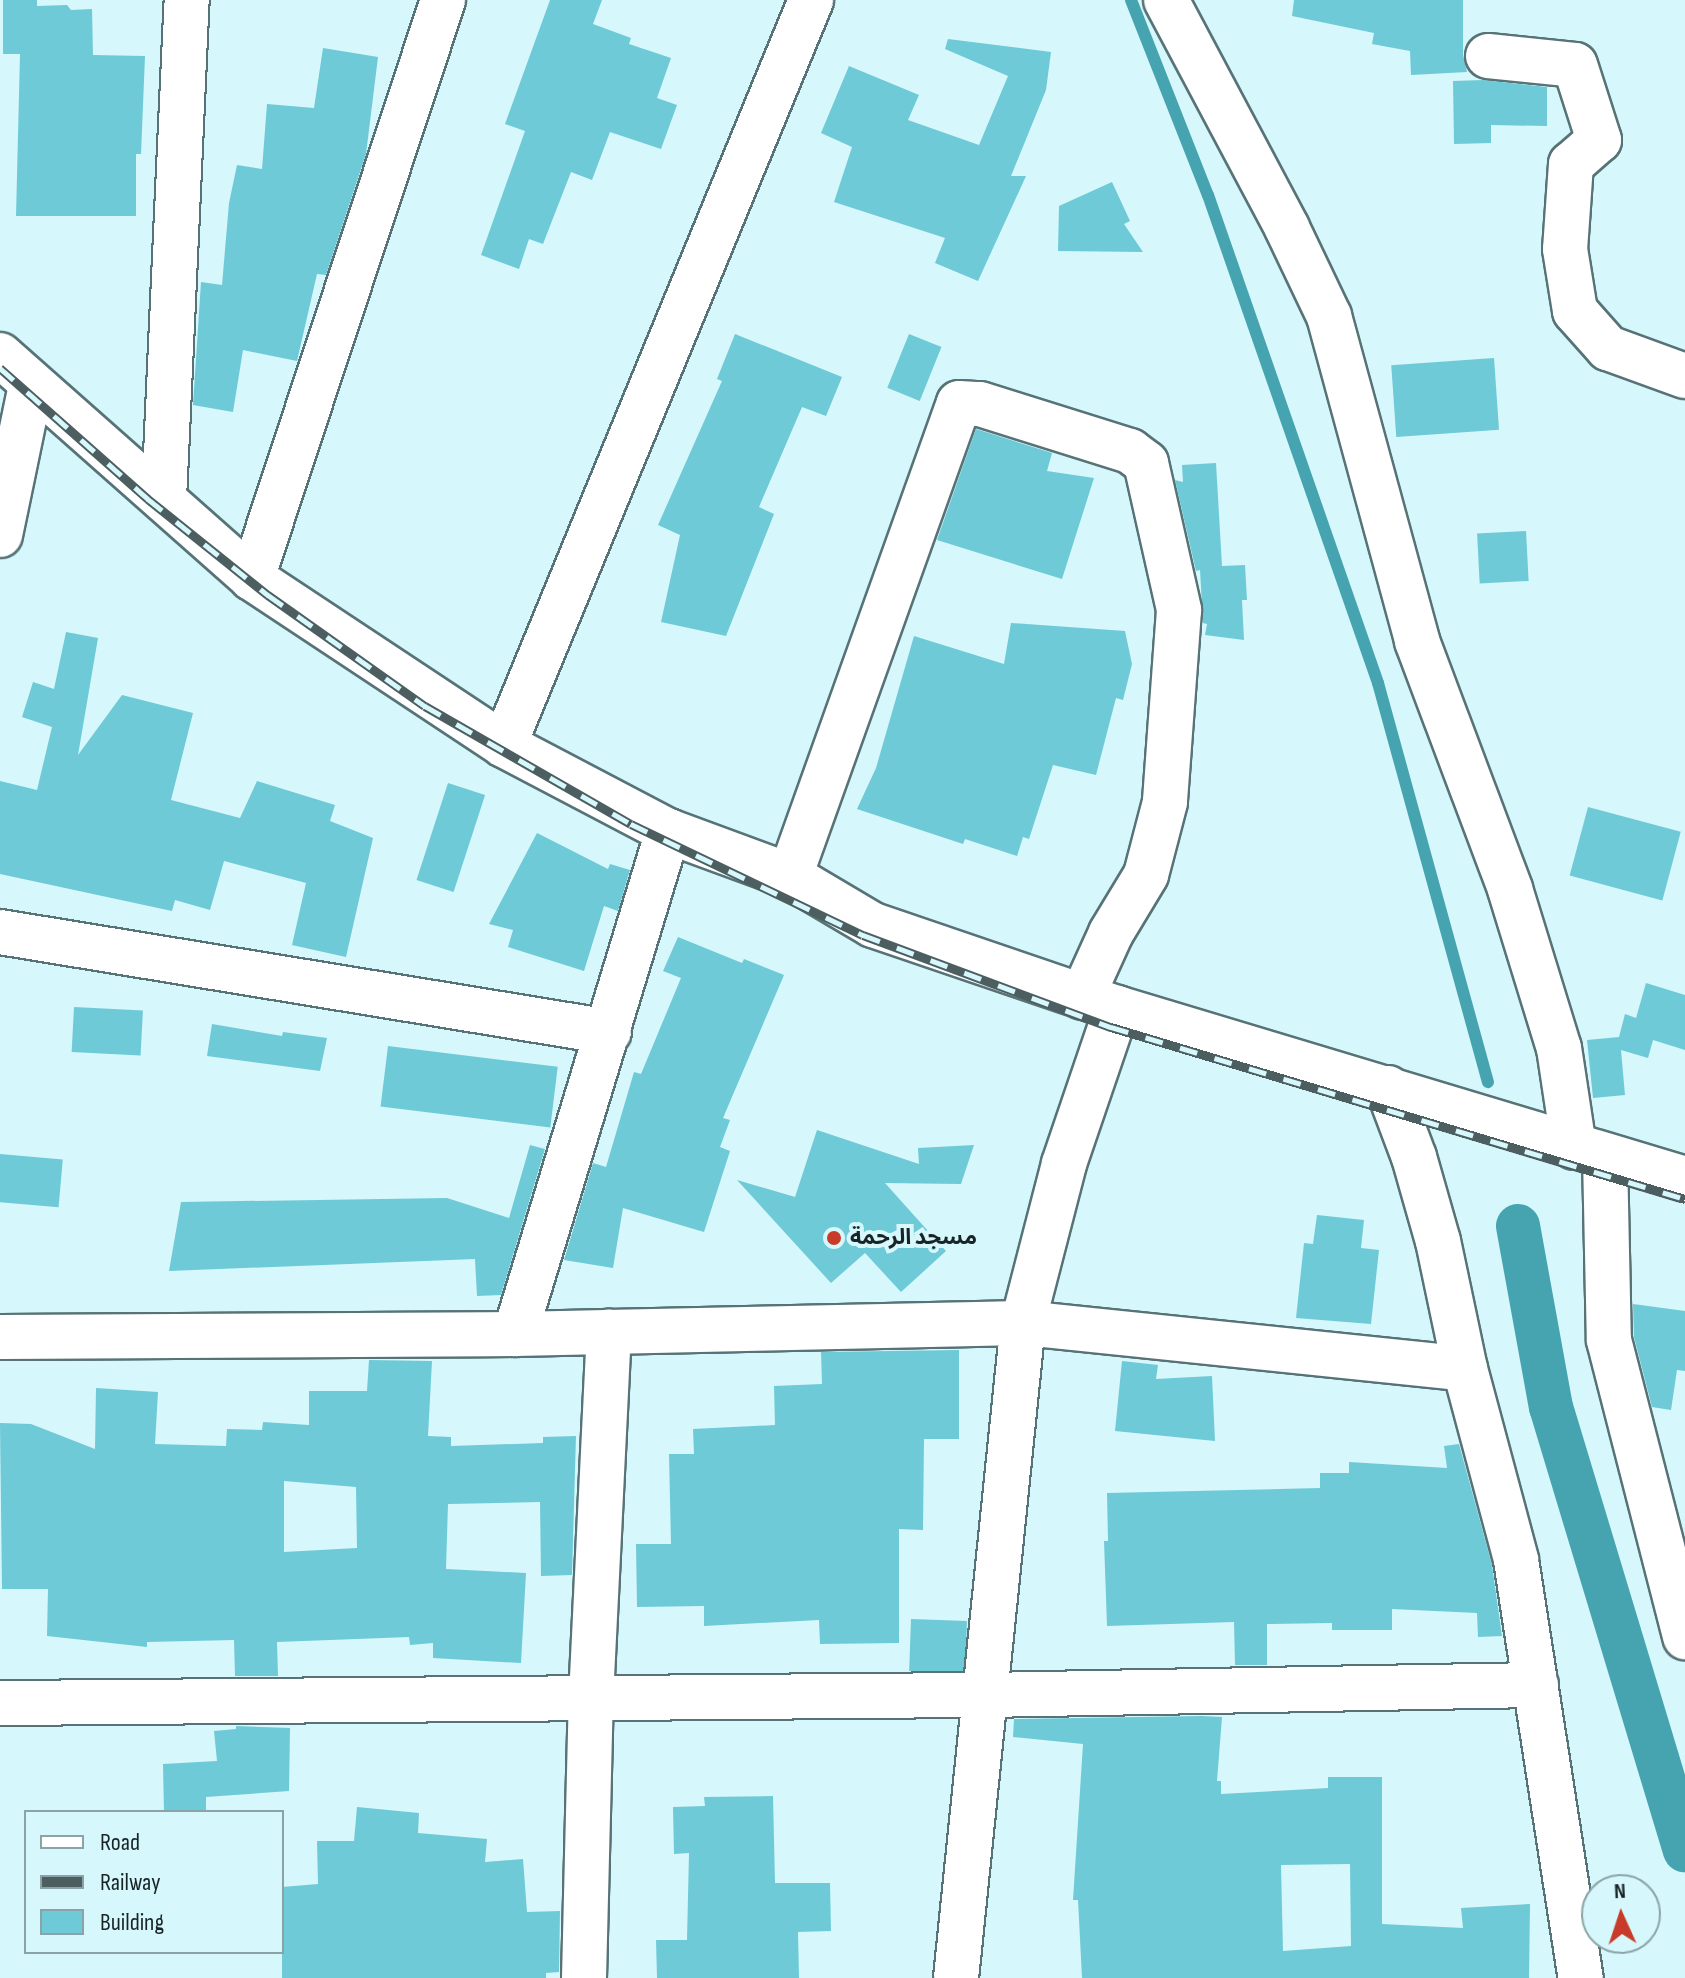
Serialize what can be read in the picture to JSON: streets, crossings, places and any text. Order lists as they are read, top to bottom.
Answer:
{
  "places": ["مسجد الرحمة"],
  "legend": ["Road", "Railway", "Building"],
  "north": "top"
}
